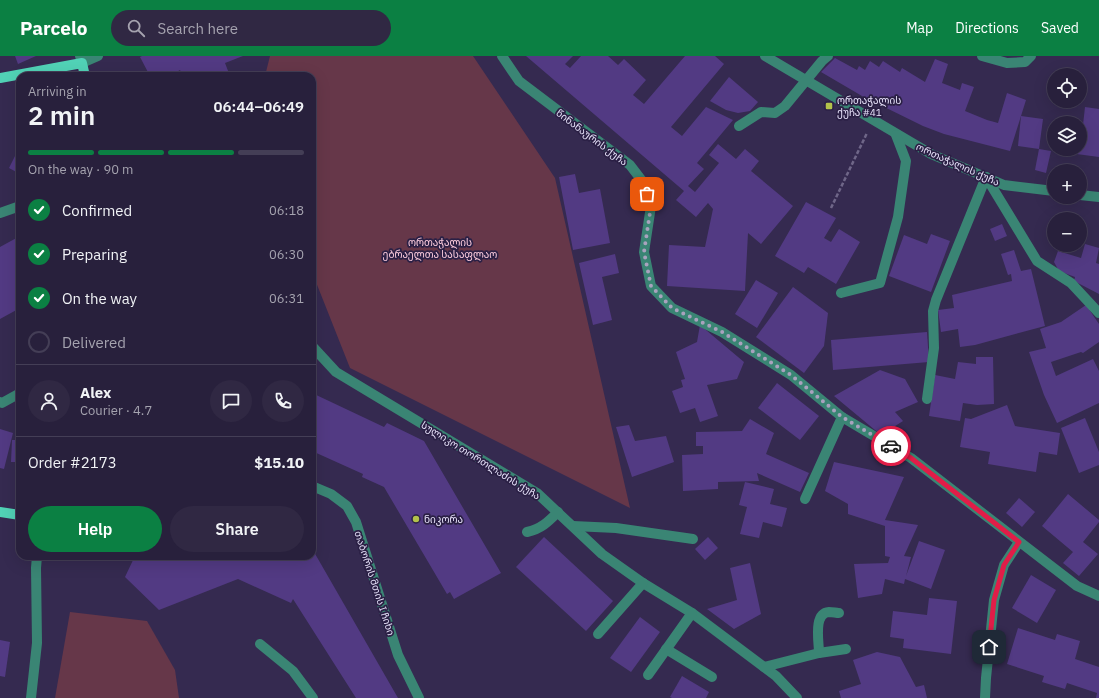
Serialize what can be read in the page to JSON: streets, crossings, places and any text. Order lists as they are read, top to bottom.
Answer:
{
  "streets": {
    "street": [
      "წინანაურის ქუჩა",
      "ორთაჭალის ქუჩა",
      "სულიკო თორთლაძის ქუჩა",
      "თაბორის მთის I ჩიხი"
    ]
  },
  "parks": ["ორთაჭალის ებრაელთა სასაფლაო"],
  "places": {
    "transit": ["ორთაჭალის ქუჩა #41"],
    "other": ["ნიკორა"]
  },
  "page": {
    "header": "Parcelo",
    "search": "Search here",
    "nav": ["Map", "Directions", "Saved"],
    "map_buttons": ["+", "−"],
    "heading": ["2 min", "Arriving in", "06:44–06:49"],
    "panel": [
      "Alex",
      "Courier · 4.7",
      "Order #2173",
      "$15.10"
    ],
    "bar": "On the way · 90 m",
    "list": [
      ["Confirmed", "06:18"],
      ["Preparing", "06:30"],
      ["On the way", "06:31"],
      "Delivered"
    ],
    "buttons": ["Help", "Share"]
  }
}
